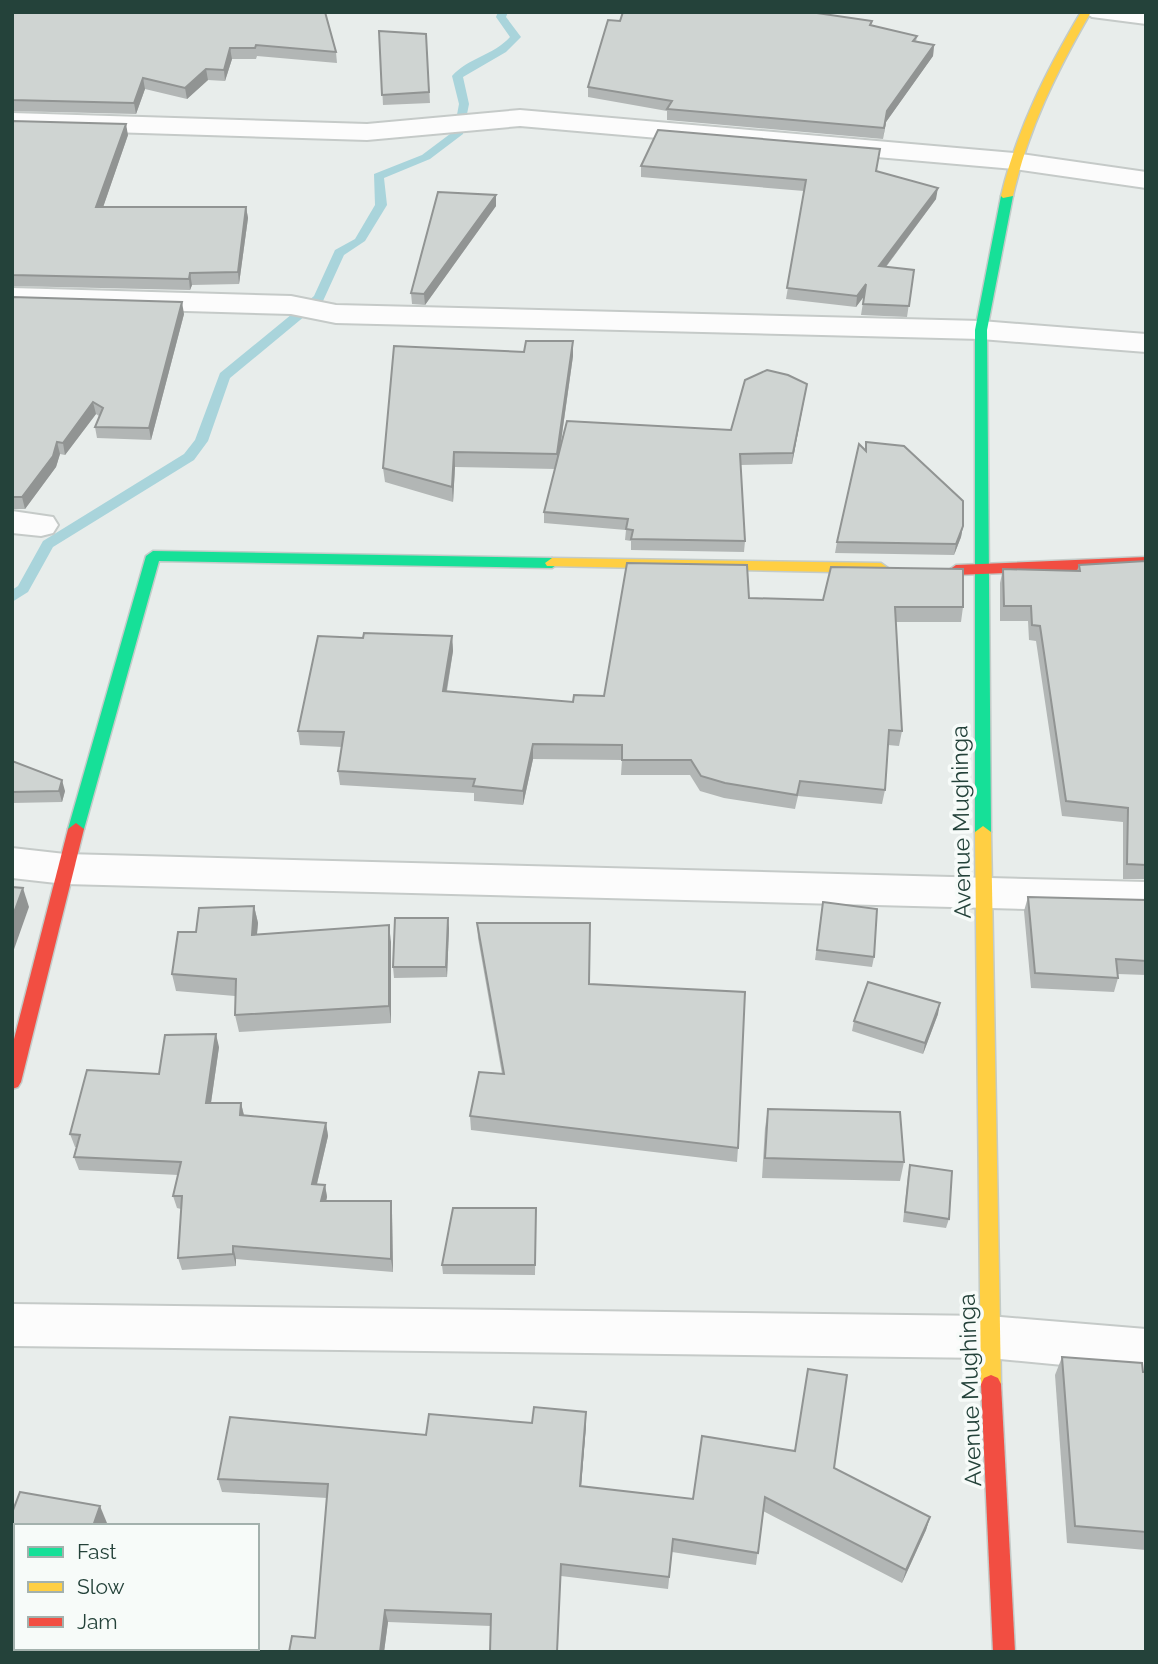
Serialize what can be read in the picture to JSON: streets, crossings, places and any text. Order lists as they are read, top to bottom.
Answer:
{
  "streets": {
    "street": ["Avenue Mughinga"]
  },
  "legend": ["Fast", "Slow", "Jam"]
}
